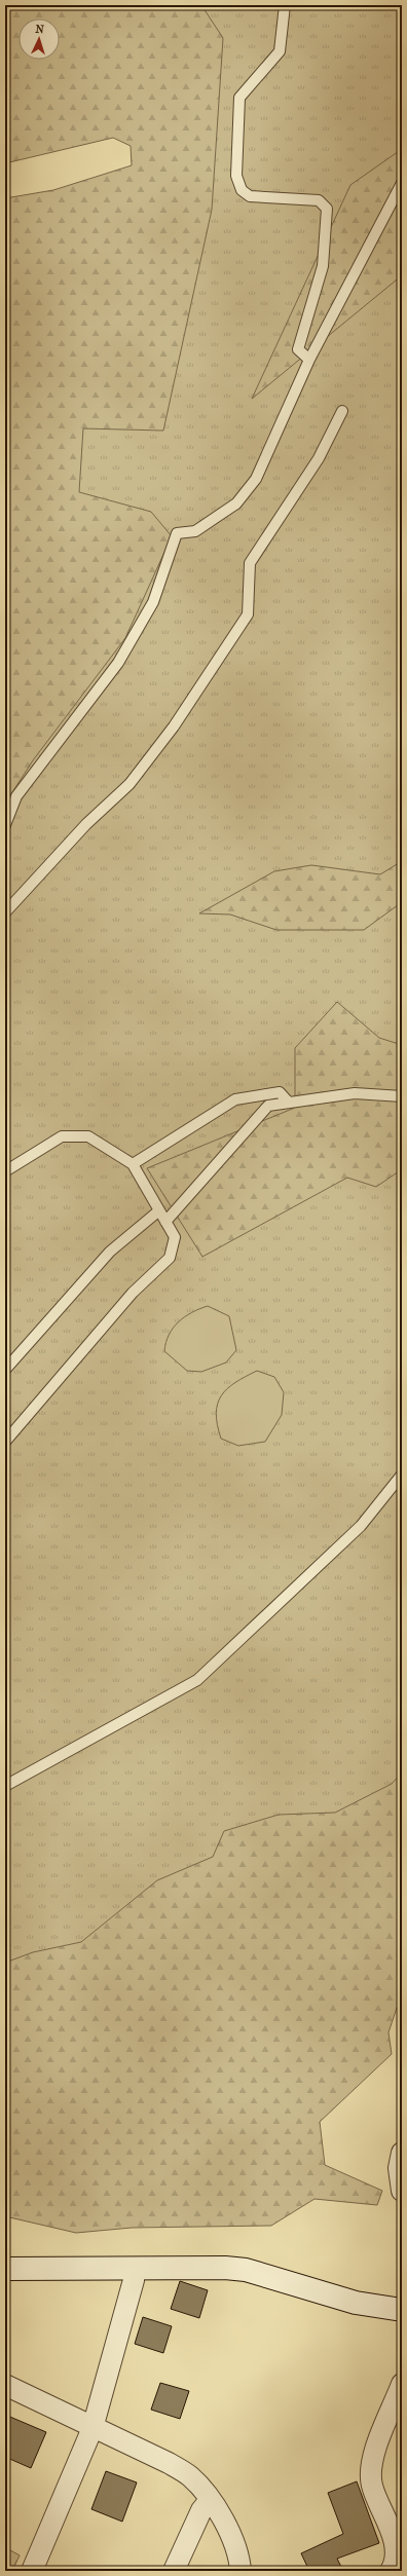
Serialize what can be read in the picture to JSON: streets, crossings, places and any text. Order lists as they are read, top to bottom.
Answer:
{
  "north": "top"
}
